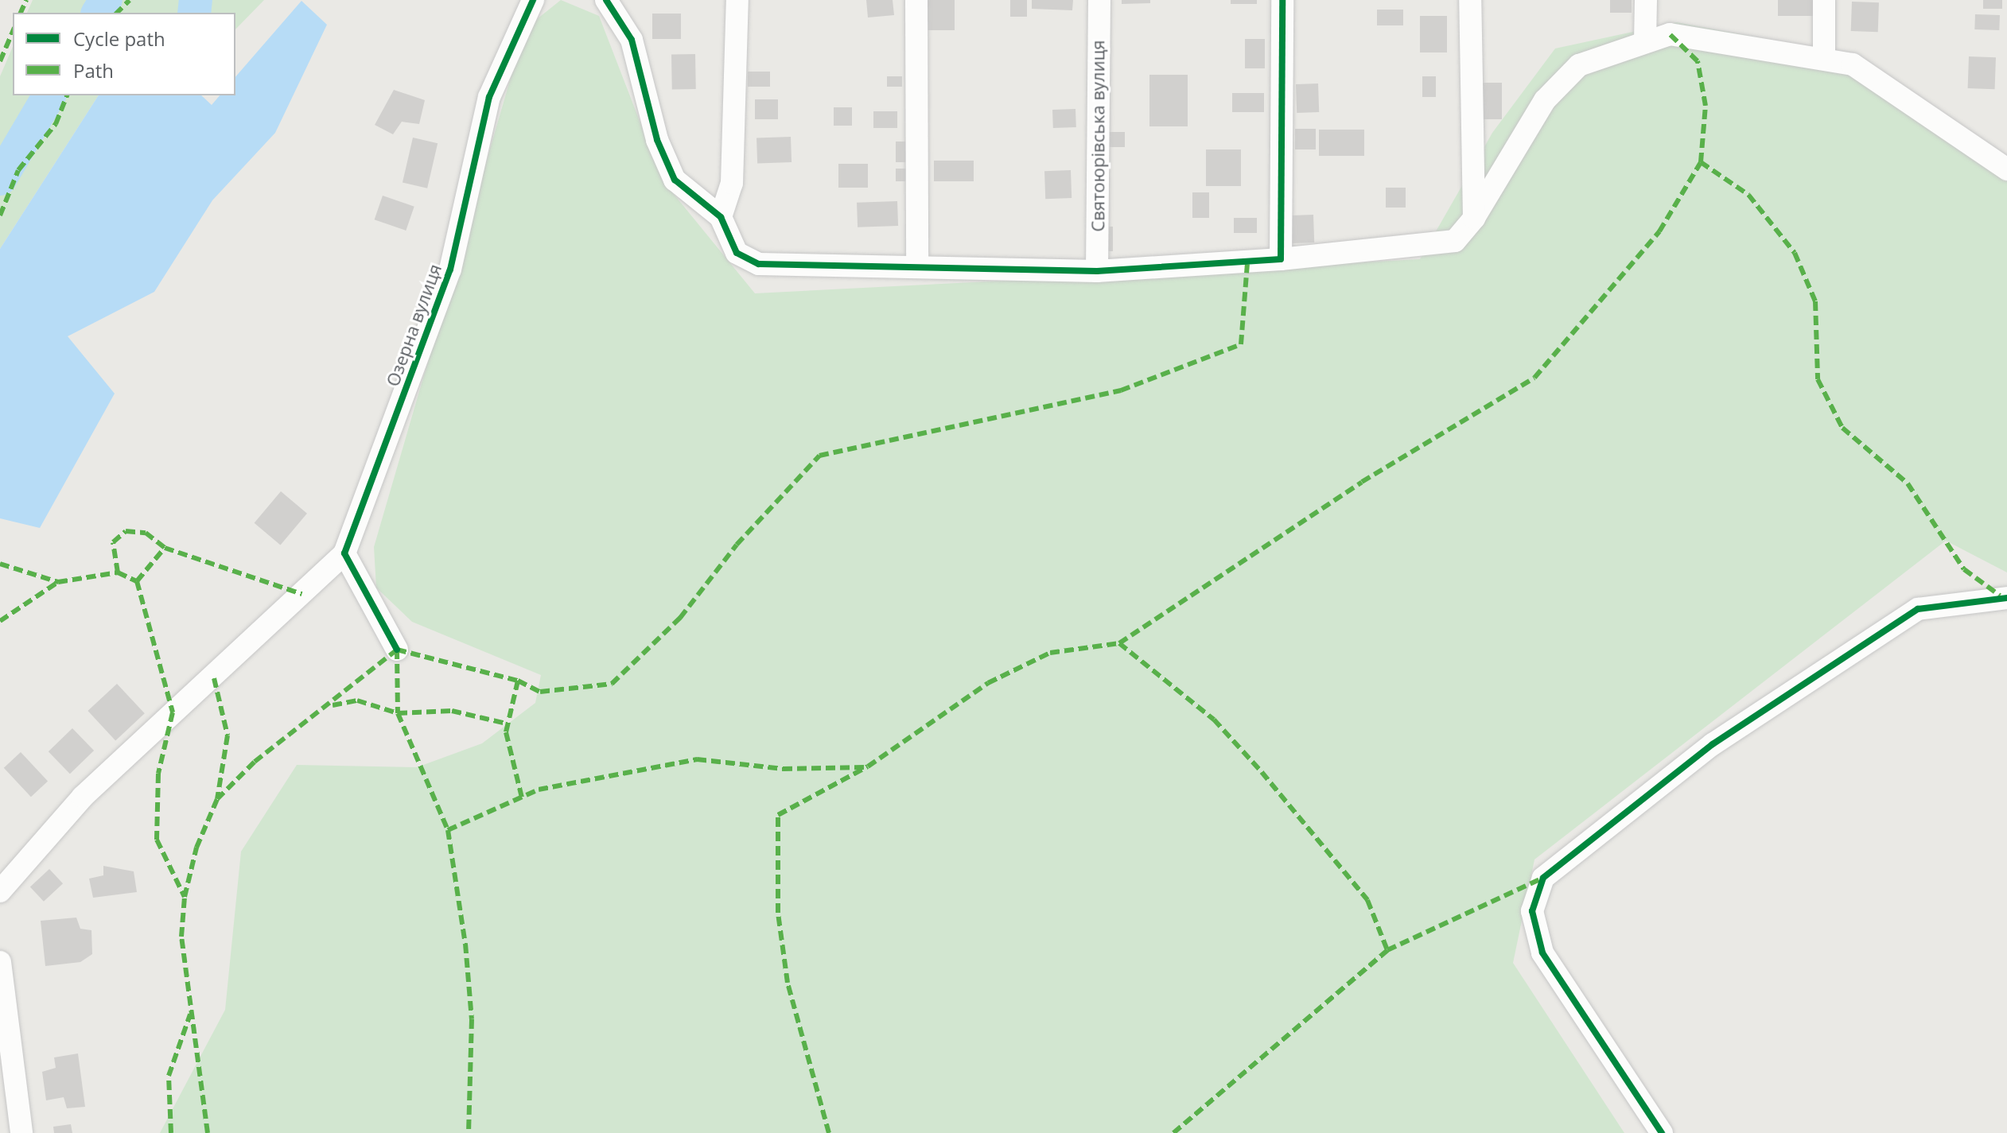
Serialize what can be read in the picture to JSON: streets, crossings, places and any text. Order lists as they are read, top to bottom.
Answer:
{
  "streets": {
    "street": ["Святоюрівська вулиця", "Озерна вулиця"]
  },
  "legend": ["Cycle path", "Path"]
}
